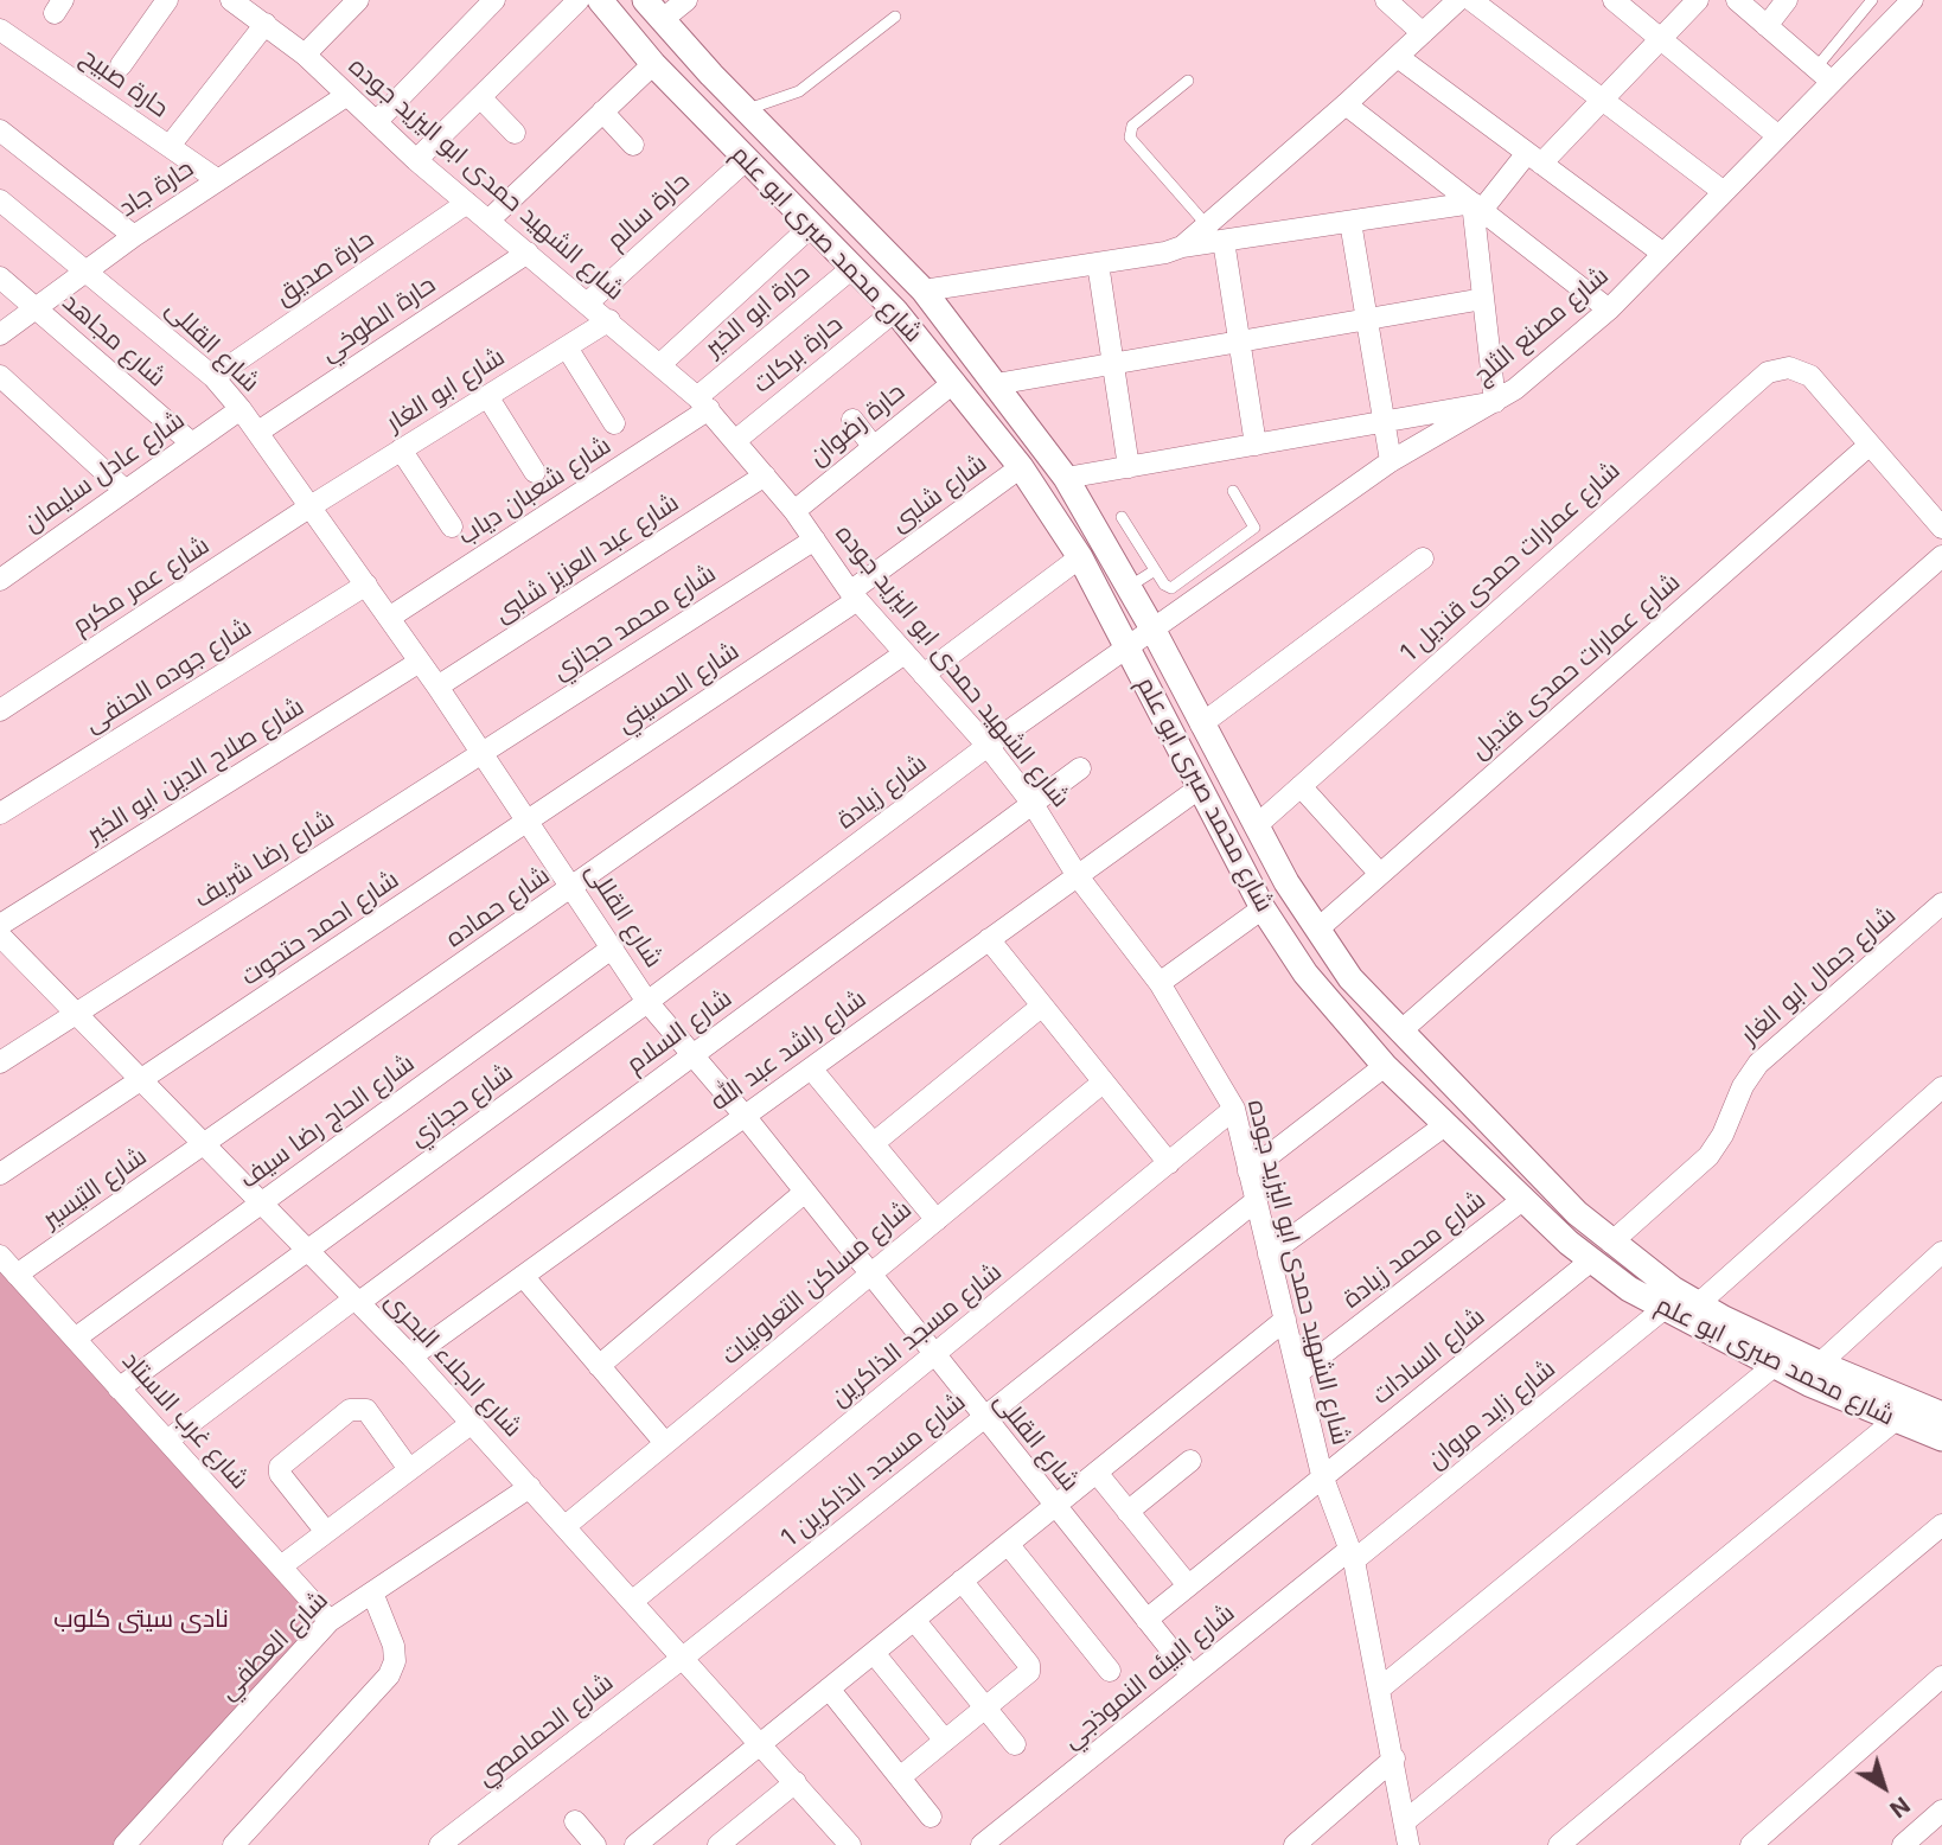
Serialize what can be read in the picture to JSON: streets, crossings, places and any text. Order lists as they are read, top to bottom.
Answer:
{
  "streets": {
    "street": [
      "حارة صبيح",
      "شارع الشهيد حمدى ابو اليزيد جوده",
      "حارة جاد",
      "حارة سالم",
      "شارع محمد صبرى ابو علم",
      "حارة صديق",
      "حارة ابو الخير",
      "حارة الطوخي",
      "شارع مصنع الثلج",
      "شارع مجاهد",
      "شارع القللى",
      "حارة بركات",
      "شارع ابو الغار",
      "حارة رضوان",
      "شارع عادل سليمان",
      "شارع شعبان دياب",
      "شارع شلبى",
      "شارع عبد العزيز شلبى",
      "شارع عمارات حمدى قنديل 1",
      "شارع عمر مكرم",
      "شارع محمد حجازي",
      "شارع عمارات حمدى قنديل",
      "شارع جوده الحنفى",
      "شارع الحسيني",
      "شارع صلاح الدين ابو الخير",
      "شارع زيادة",
      "شارع رضا شريف",
      "شارع حماده",
      "شارع احمد حتحوت",
      "شارع جمال ابو الغار",
      "شارع السلام",
      "شارع راشد عبد الله",
      "شارع حجازي",
      "شارع الحاج رضا سيف",
      "شارع التيسير",
      "شارع محمد زيادة",
      "شارع مساكن التعاونيات",
      "شارع مسجد الذاكرين",
      "شارع السادات",
      "شارع الجلاء البحرى",
      "شارع زايد مروان",
      "شارع غرب الاستاد",
      "شارع مسجد الذاكرين 1",
      "شارع العطفي",
      "شارع البيئه النموذجي",
      "شارع الحمامصي"
    ]
  },
  "crossings": [
    ["حارة صبيح", "حارة جاد"],
    ["شارع الشهيد حمدى ابو اليزيد جوده", "حارة جاد"],
    ["شارع الشهيد حمدى ابو اليزيد جوده", "حارة سالم"],
    ["شارع الشهيد حمدى ابو اليزيد جوده", "حارة صديق"],
    ["شارع الشهيد حمدى ابو اليزيد جوده", "حارة ابو الخير"],
    ["شارع الشهيد حمدى ابو اليزيد جوده", "حارة الطوخي"],
    ["شارع الشهيد حمدى ابو اليزيد جوده", "حارة بركات"],
    ["شارع الشهيد حمدى ابو اليزيد جوده", "شارع ابو الغار"],
    ["شارع الشهيد حمدى ابو اليزيد جوده", "حارة رضوان"],
    ["شارع الشهيد حمدى ابو اليزيد جوده", "شارع شعبان دياب"],
    ["شارع الشهيد حمدى ابو اليزيد جوده", "شارع شلبى"],
    ["شارع الشهيد حمدى ابو اليزيد جوده", "شارع عبد العزيز شلبى"],
    ["شارع الشهيد حمدى ابو اليزيد جوده", "شارع محمد حجازي"],
    ["شارع الشهيد حمدى ابو اليزيد جوده", "شارع الحسيني"],
    ["شارع الشهيد حمدى ابو اليزيد جوده", "شارع زيادة"],
    ["شارع الشهيد حمدى ابو اليزيد جوده", "شارع حماده"],
    ["شارع الشهيد حمدى ابو اليزيد جوده", "شارع السلام"],
    ["شارع الشهيد حمدى ابو اليزيد جوده", "شارع راشد عبد الله"],
    ["شارع الشهيد حمدى ابو اليزيد جوده", "شارع محمد زيادة"],
    ["شارع الشهيد حمدى ابو اليزيد جوده", "شارع مسجد الذاكرين"],
    ["شارع الشهيد حمدى ابو اليزيد جوده", "شارع السادات"],
    ["شارع الشهيد حمدى ابو اليزيد جوده", "شارع زايد مروان"],
    ["شارع الشهيد حمدى ابو اليزيد جوده", "شارع مسجد الذاكرين 1"],
    ["شارع الشهيد حمدى ابو اليزيد جوده", "شارع البيئه النموذجي"],
    ["حارة جاد", "شارع مجاهد"],
    ["حارة جاد", "شارع القللى"],
    ["حارة سالم", "شارع محمد صبرى ابو علم"],
    ["شارع محمد صبرى ابو علم", "حارة ابو الخير"],
    ["شارع محمد صبرى ابو علم", "شارع مصنع الثلج"],
    ["شارع محمد صبرى ابو علم", "حارة بركات"],
    ["شارع محمد صبرى ابو علم", "حارة رضوان"],
    ["شارع محمد صبرى ابو علم", "شارع شلبى"],
    ["شارع محمد صبرى ابو علم", "شارع عمارات حمدى قنديل 1"],
    ["شارع محمد صبرى ابو علم", "شارع عمارات حمدى قنديل"],
    ["شارع محمد صبرى ابو علم", "شارع زيادة"],
    ["شارع محمد صبرى ابو علم", "شارع جمال ابو الغار"],
    ["شارع محمد صبرى ابو علم", "شارع راشد عبد الله"],
    ["شارع محمد صبرى ابو علم", "شارع محمد زيادة"],
    ["شارع محمد صبرى ابو علم", "شارع السادات"],
    ["شارع محمد صبرى ابو علم", "شارع زايد مروان"],
    ["حارة صديق", "شارع القللى"],
    ["حارة ابو الخير", "شارع شعبان دياب"],
    ["حارة الطوخي", "شارع القللى"],
    ["شارع مصنع الثلج", "شارع زيادة"],
    ["شارع مجاهد", "شارع عادل سليمان"],
    ["شارع القللى", "شارع ابو الغار"],
    ["شارع القللى", "شارع عادل سليمان"],
    ["شارع القللى", "شارع شعبان دياب"],
    ["شارع القللى", "شارع عبد العزيز شلبى"],
    ["شارع القللى", "شارع عمر مكرم"],
    ["شارع القللى", "شارع محمد حجازي"],
    ["شارع القللى", "شارع جوده الحنفى"],
    ["شارع القللى", "شارع الحسيني"],
    ["شارع القللى", "شارع صلاح الدين ابو الخير"],
    ["شارع القللى", "شارع زيادة"],
    ["شارع القللى", "شارع رضا شريف"],
    ["شارع القللى", "شارع حماده"],
    ["شارع القللى", "شارع احمد حتحوت"],
    ["شارع القللى", "شارع السلام"],
    ["شارع القللى", "شارع راشد عبد الله"],
    ["شارع القللى", "شارع حجازي"],
    ["شارع القللى", "شارع الحاج رضا سيف"],
    ["شارع القللى", "شارع مساكن التعاونيات"],
    ["شارع القللى", "شارع مسجد الذاكرين"],
    ["شارع القللى", "شارع السادات"],
    ["شارع القللى", "شارع مسجد الذاكرين 1"],
    ["شارع القللى", "شارع البيئه النموذجي"],
    ["شارع ابو الغار", "شارع عمر مكرم"],
    ["شارع شلبى", "شارع الحسيني"],
    ["شارع عمارات حمدى قنديل 1", "شارع عمارات حمدى قنديل"],
    ["شارع محمد حجازي", "شارع رضا شريف"],
    ["شارع الحسيني", "شارع احمد حتحوت"],
    ["شارع زيادة", "شارع حجازي"],
    ["شارع رضا شريف", "شارع الجلاء البحرى"],
    ["شارع حماده", "شارع التيسير"],
    ["شارع حماده", "شارع الجلاء البحرى"],
    ["شارع احمد حتحوت", "شارع الجلاء البحرى"],
    ["شارع السلام", "شارع الجلاء البحرى"],
    ["شارع السلام", "شارع غرب الاستاد"],
    ["شارع راشد عبد الله", "شارع الجلاء البحرى"],
    ["شارع حجازي", "شارع الجلاء البحرى"],
    ["شارع حجازي", "شارع غرب الاستاد"],
    ["شارع الحاج رضا سيف", "شارع الجلاء البحرى"],
    ["شارع الحاج رضا سيف", "شارع غرب الاستاد"],
    ["شارع التيسير", "شارع الجلاء البحرى"],
    ["شارع التيسير", "شارع غرب الاستاد"],
    ["شارع مساكن التعاونيات", "شارع الجلاء البحرى"],
    ["شارع مسجد الذاكرين", "شارع الجلاء البحرى"],
    ["شارع الجلاء البحرى", "شارع مسجد الذاكرين 1"],
    ["شارع الجلاء البحرى", "شارع العطفي"],
    ["شارع الجلاء البحرى", "شارع الحمامصي"],
    ["شارع زايد مروان", "شارع البيئه النموذجي"],
    ["شارع غرب الاستاد", "شارع العطفي"],
    ["شارع مسجد الذاكرين 1", "شارع الحمامصي"]
  ],
  "parks": ["نادى سيتى كلوب"],
  "north": "bottom right"
}
